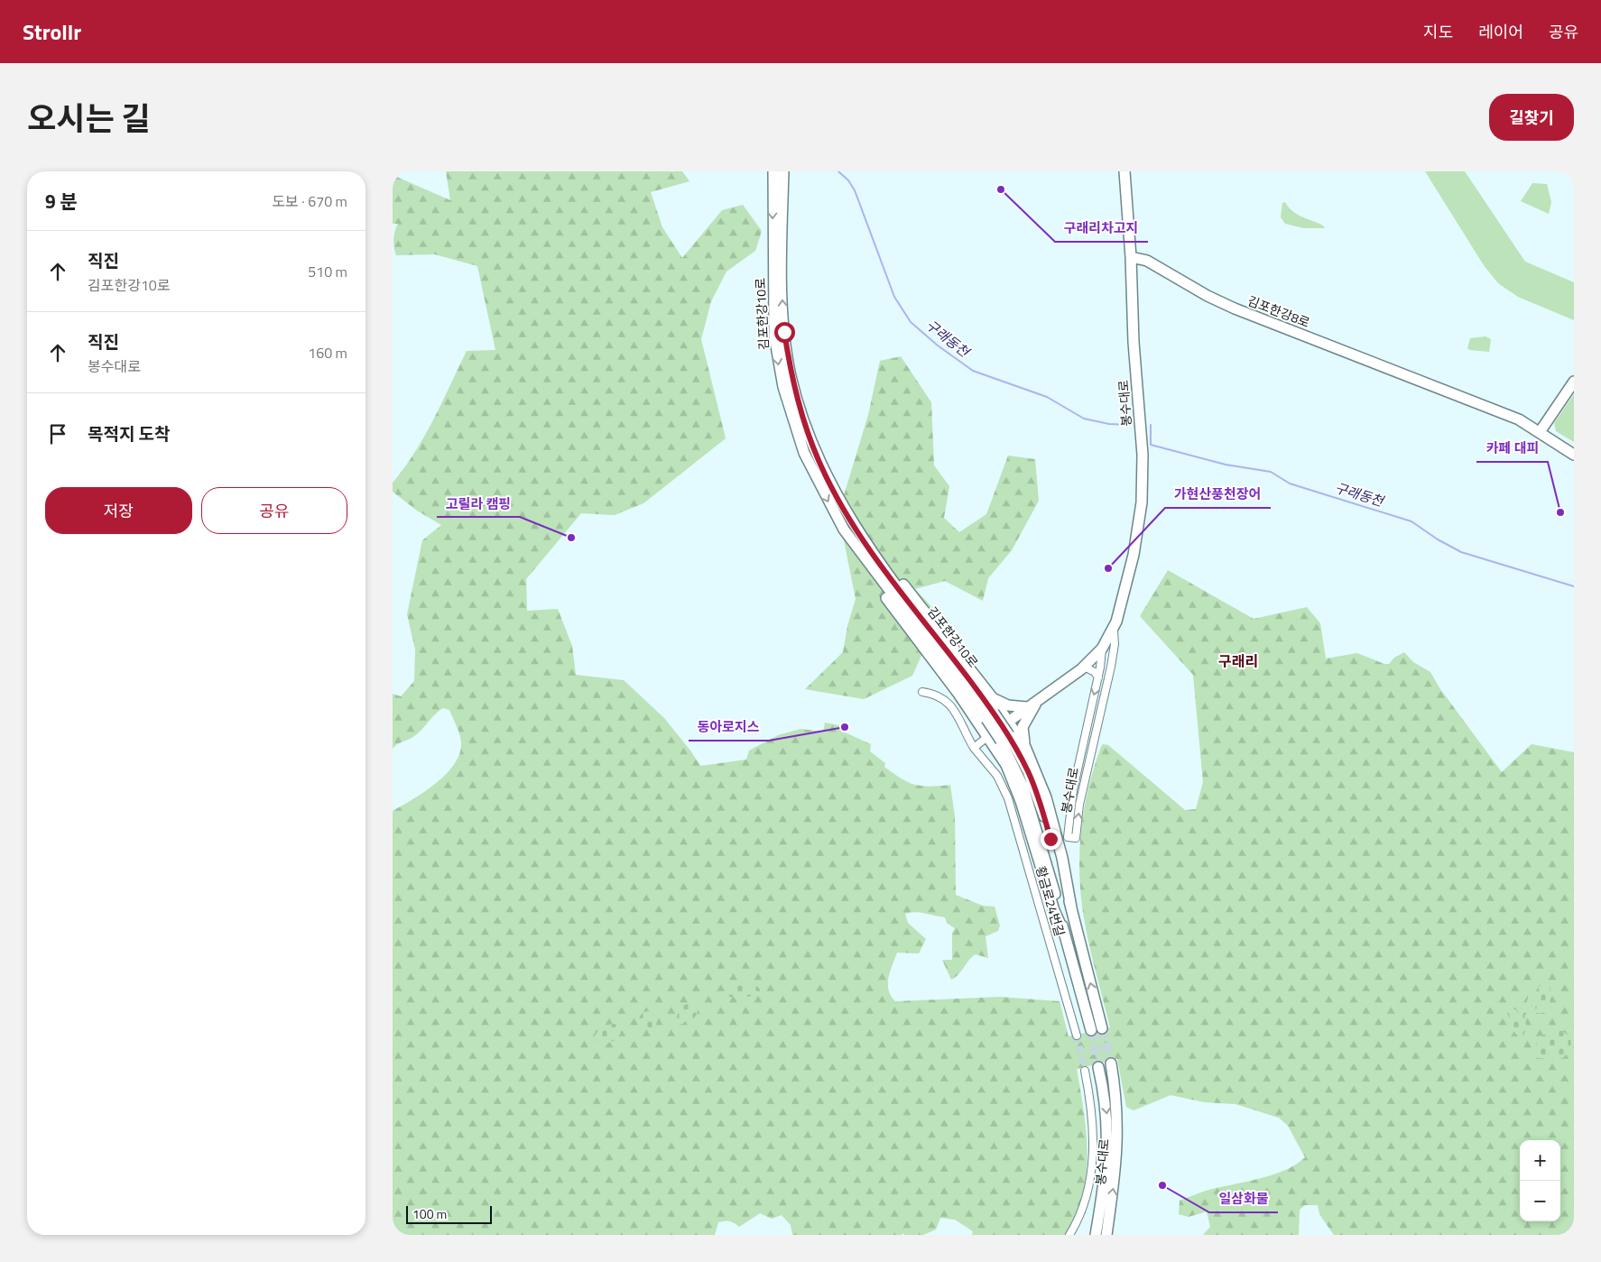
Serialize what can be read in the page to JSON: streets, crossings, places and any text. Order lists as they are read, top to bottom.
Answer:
{
  "streets": {
    "street": [
      "김포한강8로",
      "김포한강10로",
      "봉수대로",
      "황금로24번길"
    ]
  },
  "crossings": [
    ["김포한강8로", "봉수대로"],
    ["김포한강10로", "봉수대로"]
  ],
  "districts": ["구래리"],
  "water": ["구래동천"],
  "places": [
    "구래리차고지",
    "카페 대피",
    "고릴라 캠핑",
    "가현산풍천장어",
    "동아로지스",
    "일삼화물"
  ],
  "scale_bar": "100 m",
  "page": {
    "header": "Strollr",
    "nav": ["지도", "레이어", "공유"],
    "title": "오시는 길",
    "buttons": [
      "길찾기",
      ["저장", "공유"]
    ],
    "heading": ["9 분", "도보 · 670 m"],
    "list": [
      ["직진", "김포한강10로", "510 m"],
      ["직진", "봉수대로", "160 m"],
      "목적지 도착"
    ],
    "map_buttons": ["+", "−"],
    "scale": "100 m"
  }
}
